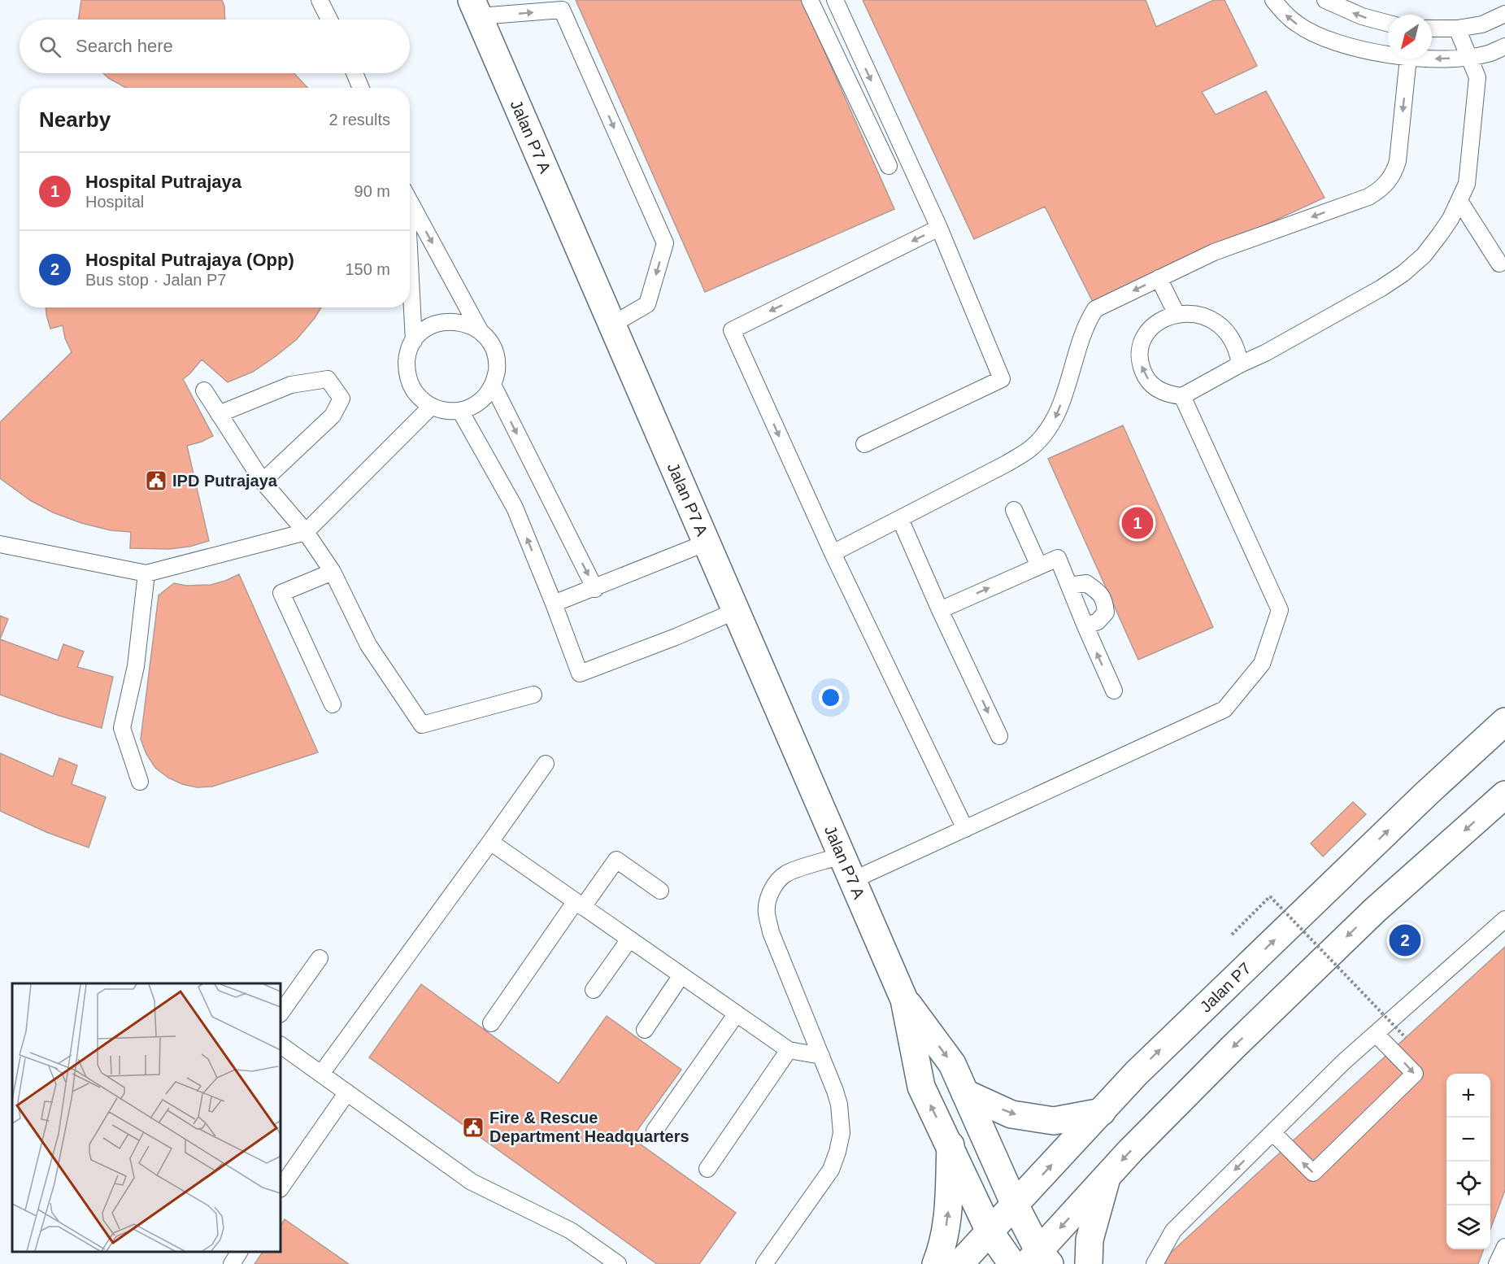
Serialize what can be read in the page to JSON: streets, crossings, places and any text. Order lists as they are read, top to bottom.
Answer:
{
  "streets": {
    "main road": ["Jalan P7 A", "Jalan P7"]
  },
  "crossings": [
    ["Jalan P7 A", "Jalan P7"]
  ],
  "places": {
    "public building": ["IPD Putrajaya", "Fire & Rescue Department Headquarters"]
  },
  "north": "bottom left",
  "page": {
    "search": "Search here",
    "heading": ["Nearby", "2 results"],
    "list": [
      {
        "mark": "1",
        "name": "Hospital Putrajaya",
        "note": "Hospital",
        "value": "90 m"
      },
      {
        "mark": "2",
        "name": "Hospital Putrajaya (Opp)",
        "note": "Bus stop · Jalan P7",
        "value": "150 m"
      }
    ],
    "pins": ["1", "2"],
    "map_buttons": ["+", "−"]
  }
}
